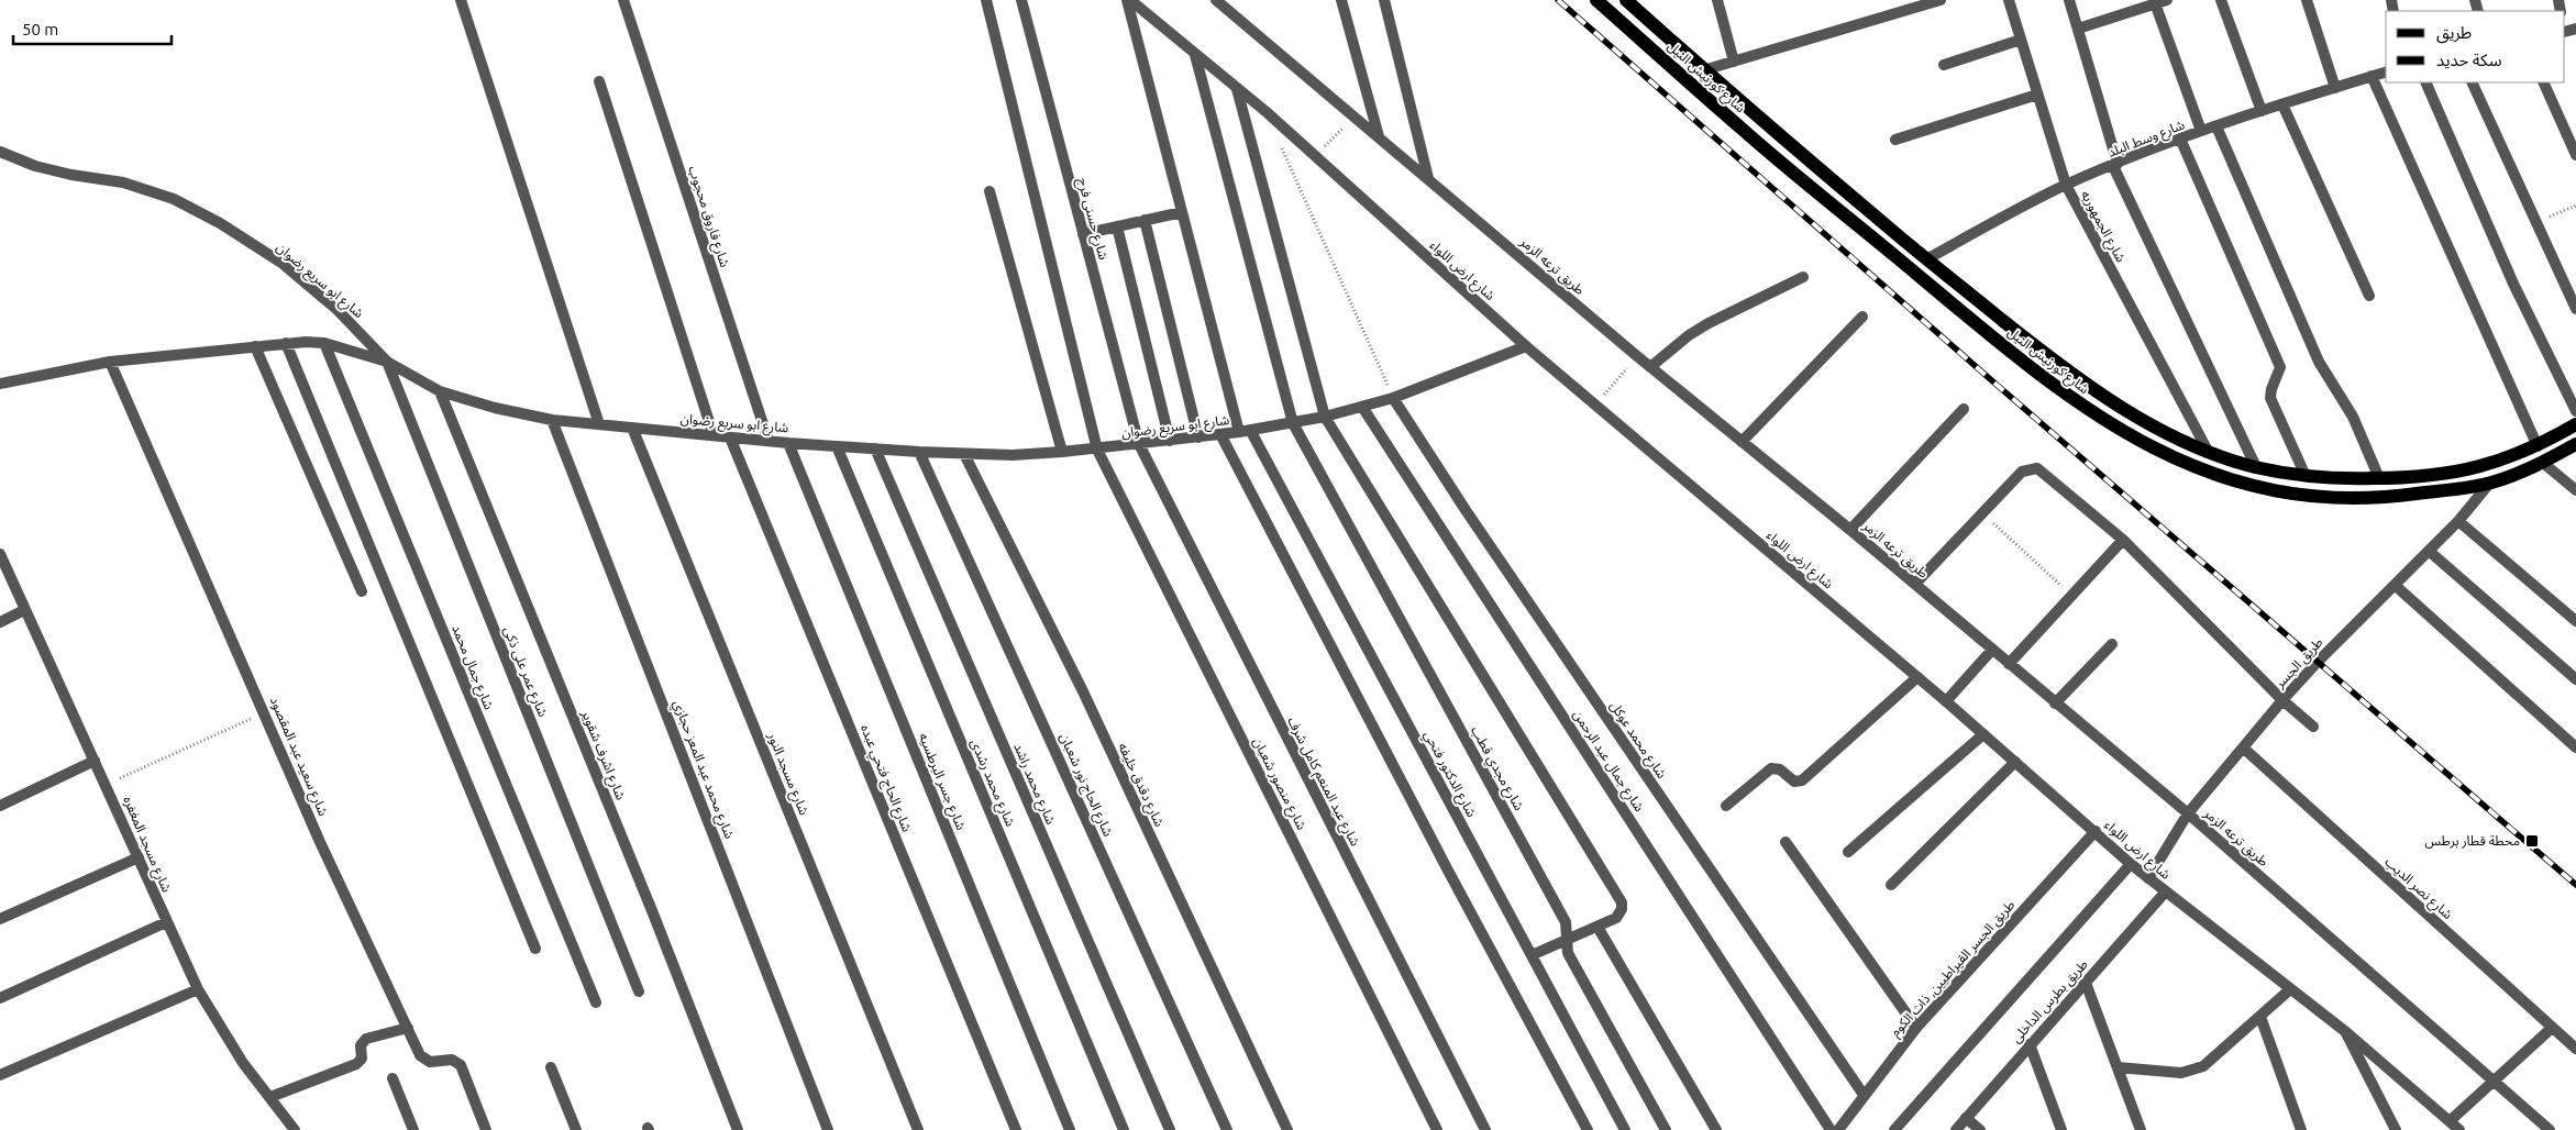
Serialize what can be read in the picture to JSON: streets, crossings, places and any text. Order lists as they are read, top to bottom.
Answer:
{
  "streets": {
    "main road": ["شارع كورنيش النيل"],
    "street": [
      "شارع وسط البلد",
      "شارع فاروق محجوب",
      "شارع حسنى فرج",
      "شارع الجمهوريه",
      "طريق ترعه الزمر",
      "شارع ارض اللواء",
      "شارع ابو سريع رضوان",
      "طريق الجسر",
      "شارع جمال محمد",
      "شارع عمر على ذكى",
      "شارع محمد عوكل",
      "شارع اشرف شقوير",
      "شارع سعيد عبد المقصود",
      "شارع جمال عبد الرحمن",
      "شارع مجدي قطب",
      "شارع محمد عبد المعز حجازي",
      "شارع مسجد النور",
      "شارع الدكتور فتحي",
      "شارع الحاج فتحي عبده",
      "شارع جسر البرطسيه",
      "شارع عبد المنعم كامل شرف",
      "شارع محمد رشدى",
      "شارع محمد راشد",
      "شارع منصور شعبان",
      "شارع الحاج نور شعبان",
      "شارع دقدق خليفه",
      "شارع مسجد المغفره",
      "شارع نصر الديب",
      "طريق الجسر القيراطيين, ذات الكوم",
      "طريق بطرس الداخلى"
    ]
  },
  "crossings": [
    ["شارع كورنيش النيل", "شارع وسط البلد"],
    ["شارع كورنيش النيل", "شارع الجمهوريه"],
    ["شارع كورنيش النيل", "طريق الجسر"],
    ["شارع وسط البلد", "شارع الجمهوريه"],
    ["شارع فاروق محجوب", "شارع ابو سريع رضوان"],
    ["شارع حسنى فرج", "شارع ابو سريع رضوان"],
    ["شارع حسنى فرج", "شارع عبد المنعم كامل شرف"],
    ["طريق ترعه الزمر", "طريق الجسر"],
    ["شارع ارض اللواء", "شارع ابو سريع رضوان"],
    ["شارع ارض اللواء", "طريق الجسر"],
    ["شارع ارض اللواء", "شارع مجدي قطب"],
    ["شارع ارض اللواء", "شارع الدكتور فتحي"],
    ["شارع ارض اللواء", "طريق الجسر القيراطيين, ذات الكوم"],
    ["شارع ارض اللواء", "طريق بطرس الداخلى"],
    ["شارع ابو سريع رضوان", "شارع عمر على ذكى"],
    ["شارع ابو سريع رضوان", "شارع محمد عوكل"],
    ["شارع ابو سريع رضوان", "شارع اشرف شقوير"],
    ["شارع ابو سريع رضوان", "شارع جمال عبد الرحمن"],
    ["شارع ابو سريع رضوان", "شارع مجدي قطب"],
    ["شارع ابو سريع رضوان", "شارع محمد عبد المعز حجازي"],
    ["شارع ابو سريع رضوان", "شارع مسجد النور"],
    ["شارع ابو سريع رضوان", "شارع الدكتور فتحي"],
    ["شارع ابو سريع رضوان", "شارع الحاج فتحي عبده"],
    ["شارع ابو سريع رضوان", "شارع جسر البرطسيه"],
    ["شارع ابو سريع رضوان", "شارع عبد المنعم كامل شرف"],
    ["شارع ابو سريع رضوان", "شارع محمد رشدى"],
    ["شارع ابو سريع رضوان", "شارع محمد راشد"],
    ["شارع ابو سريع رضوان", "شارع منصور شعبان"],
    ["شارع ابو سريع رضوان", "شارع الحاج نور شعبان"],
    ["شارع ابو سريع رضوان", "شارع دقدق خليفه"],
    ["طريق الجسر", "شارع نصر الديب"],
    ["شارع محمد عوكل", "طريق الجسر القيراطيين, ذات الكوم"]
  ],
  "places": {
    "transit": ["محطة قطار برطس"]
  },
  "legend": ["طريق", "سكة حديد"],
  "scale_bar": "50 m"
}
